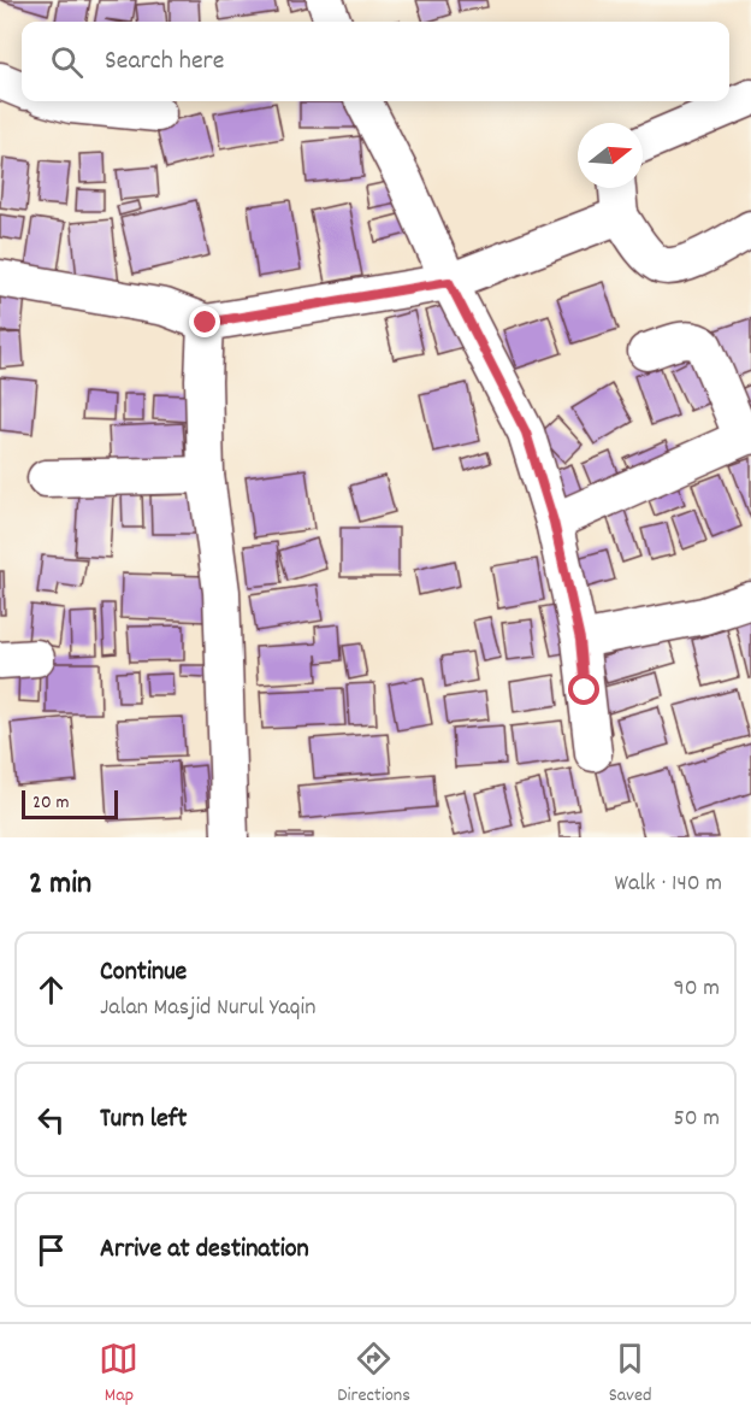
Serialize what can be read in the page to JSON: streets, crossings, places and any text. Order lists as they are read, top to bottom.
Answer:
{
  "scale_bar": "20 m",
  "north": "right",
  "page": {
    "search": "Search here",
    "scale": "20 m",
    "heading": ["2 min", "Walk · 140 m"],
    "list": [
      ["Continue", "Jalan Masjid Nurul Yaqin", "90 m"],
      ["Turn left", "50 m"],
      "Arrive at destination"
    ],
    "nav": ["Map", "Directions", "Saved"]
  }
}
